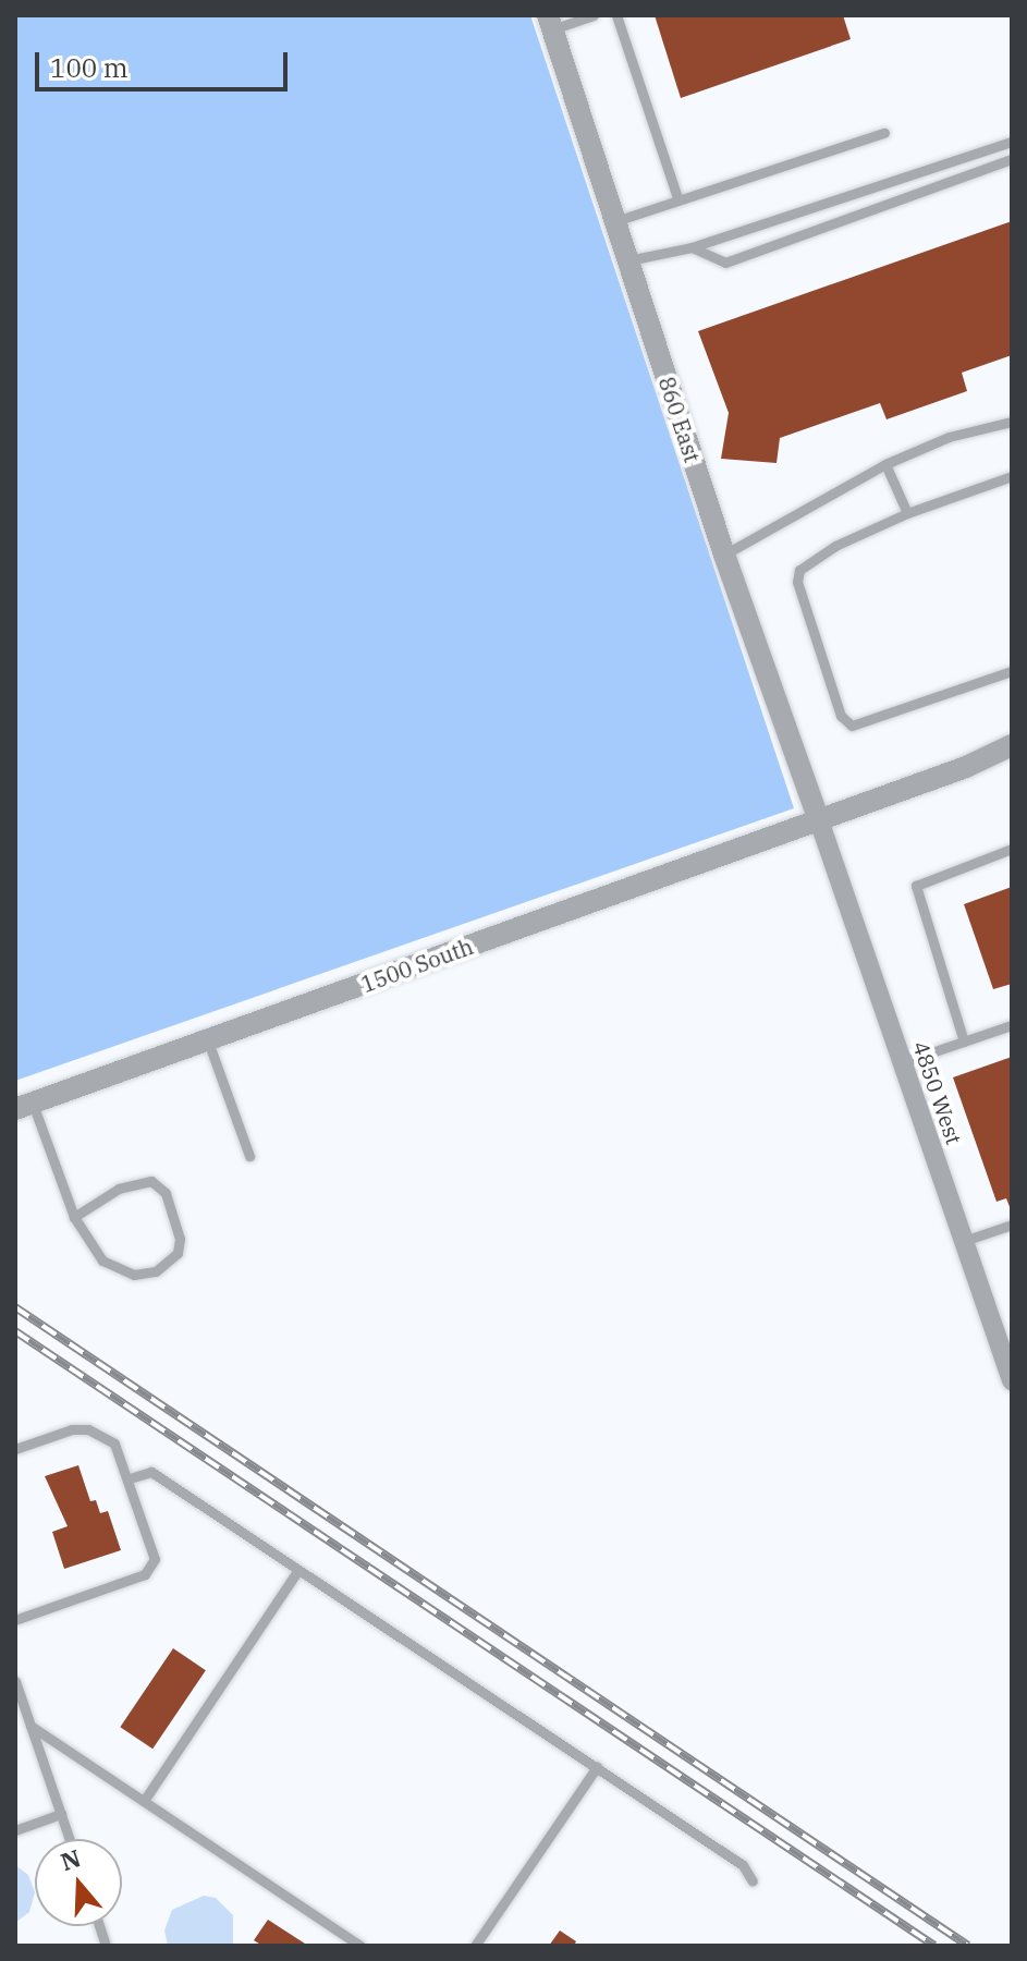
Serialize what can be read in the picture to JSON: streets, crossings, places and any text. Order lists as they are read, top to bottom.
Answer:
{
  "streets": {
    "street": ["860 East", "1500 South", "4850 West"]
  },
  "crossings": [
    ["860 East", "1500 South"],
    ["860 East", "4850 West"],
    ["1500 South", "4850 West"]
  ],
  "scale_bar": "100 m",
  "north": "top"
}
